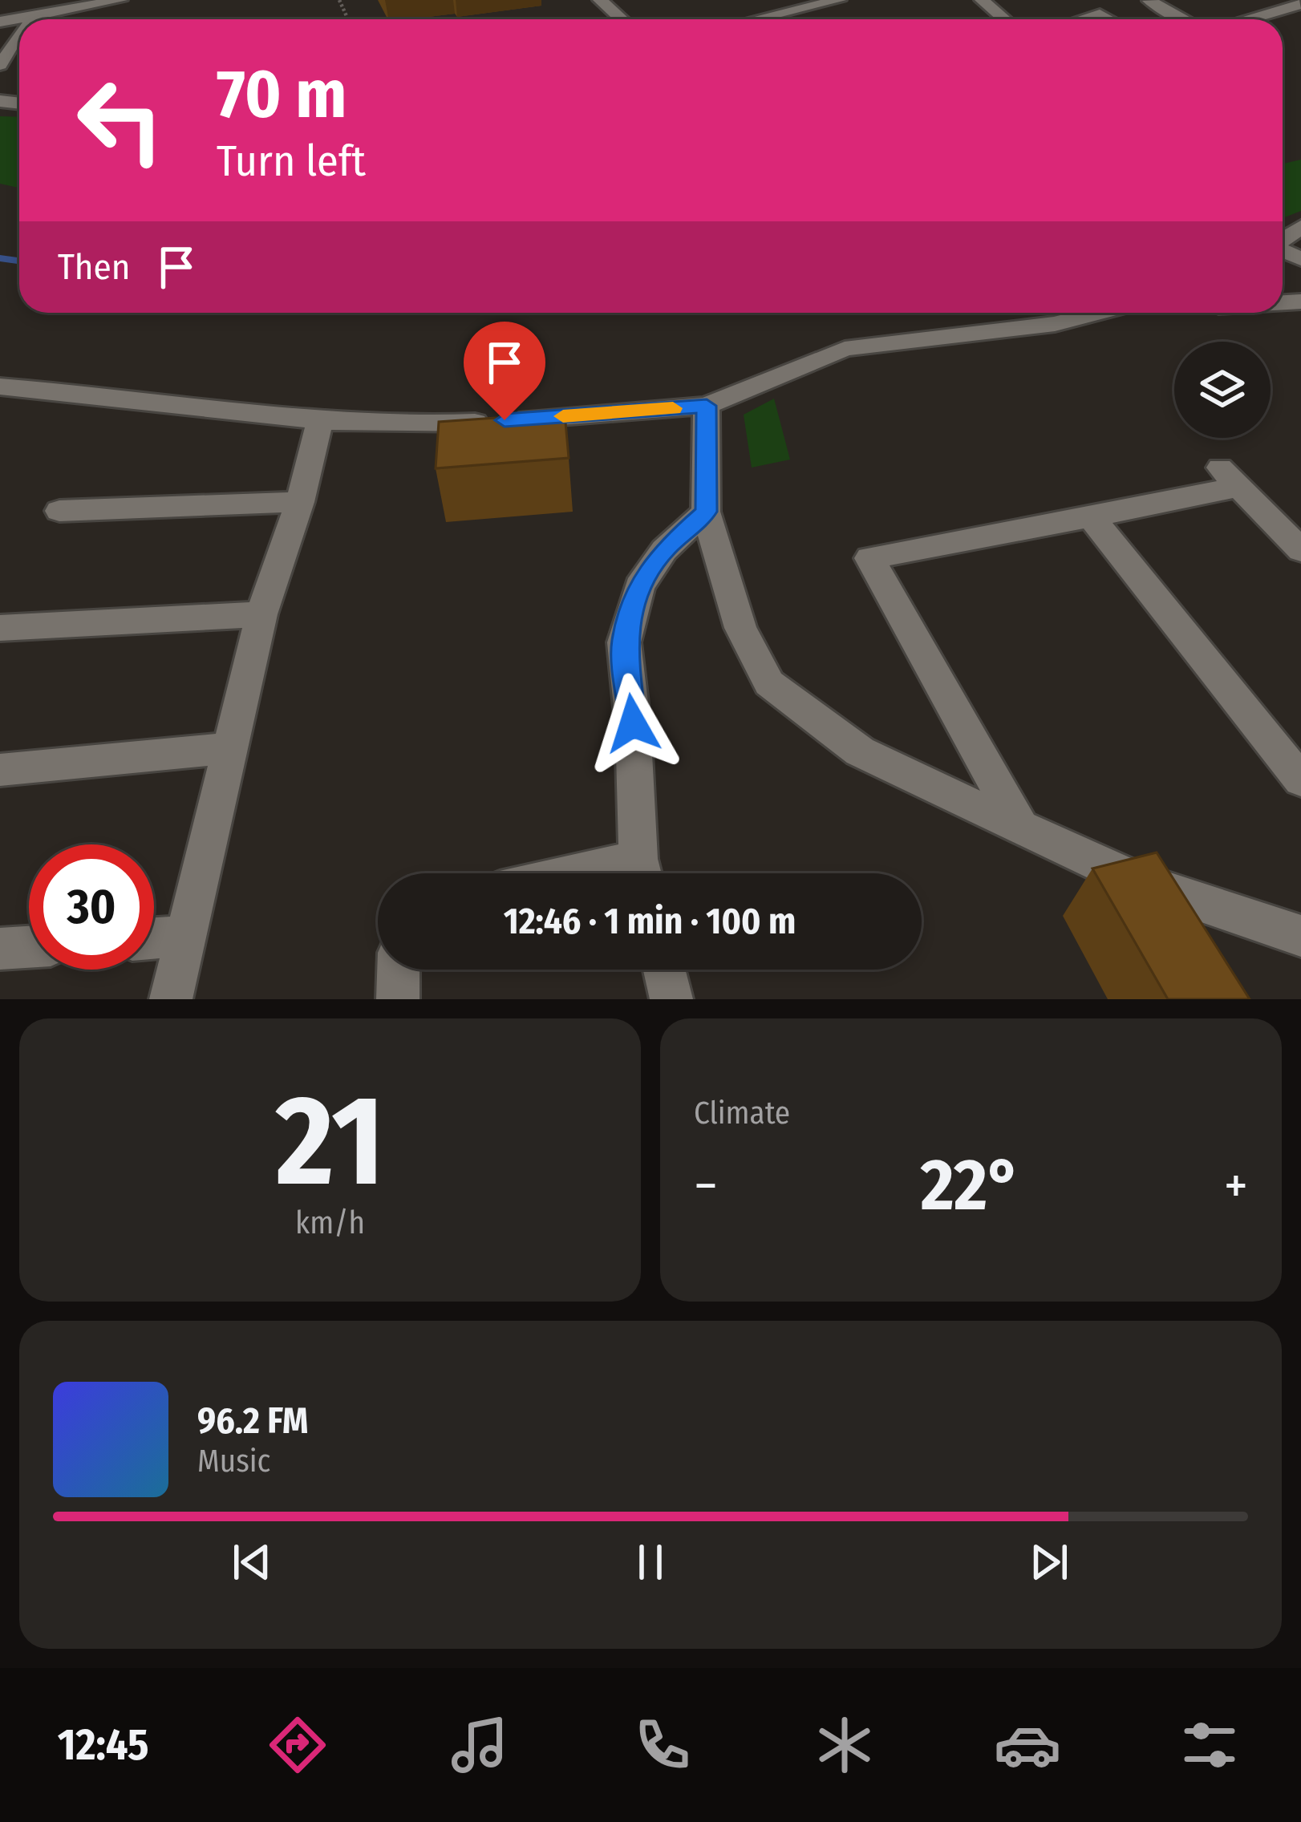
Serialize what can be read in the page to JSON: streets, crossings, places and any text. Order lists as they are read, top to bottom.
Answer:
{
  "page": {
    "turn": ["70 m", "Turn left"],
    "then": "Then",
    "limit": "30",
    "trip": "12:46 · 1 min · 100 m",
    "tile": [
      ["21", "km/h"],
      "Climate"
    ],
    "heat": ["−", "22°", "+"],
    "song": ["96.2 FM", "Music"],
    "tabs": "12:45"
  }
}
